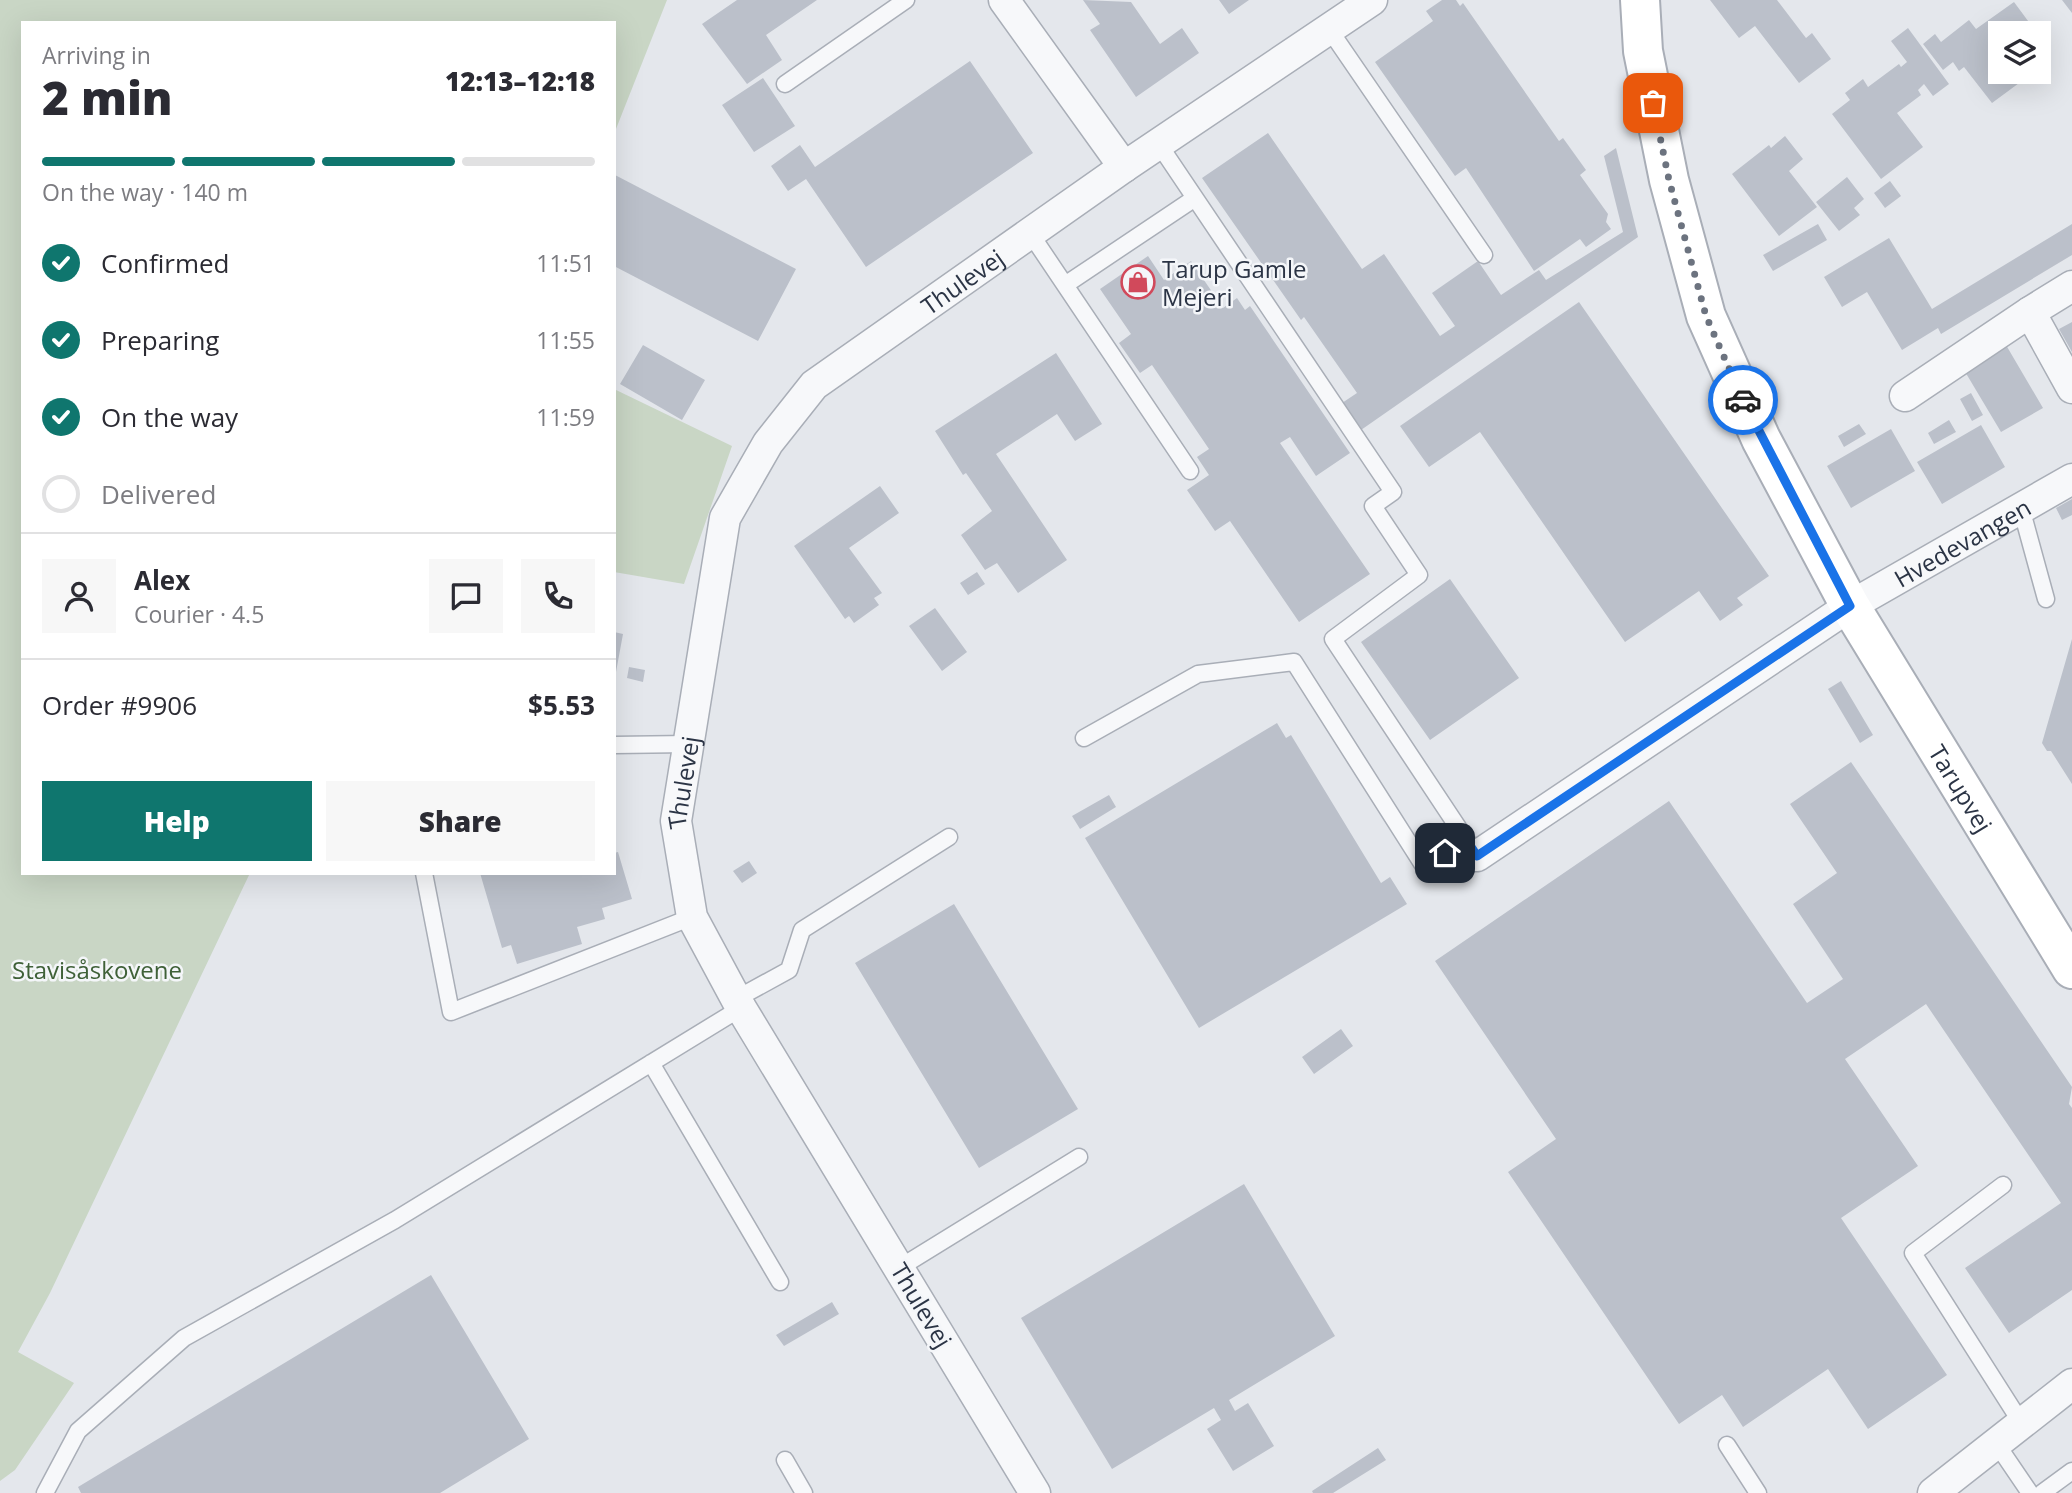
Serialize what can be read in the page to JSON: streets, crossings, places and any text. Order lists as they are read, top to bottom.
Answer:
{
  "streets": {
    "street": ["Thulevej", "Hvedevangen", "Tarupvej"]
  },
  "crossings": [
    ["Hvedevangen", "Tarupvej"]
  ],
  "parks": ["Stavisåskovene"],
  "places": {
    "shop": ["Tarup Gamle Mejeri"]
  },
  "page": {
    "heading": ["2 min", "Arriving in", "12:13–12:18"],
    "panel": [
      "Alex",
      "Courier · 4.5",
      "Order #9906",
      "$5.53"
    ],
    "bar": "On the way · 140 m",
    "list": [
      ["Confirmed", "11:51"],
      ["Preparing", "11:55"],
      ["On the way", "11:59"],
      "Delivered"
    ],
    "buttons": ["Help", "Share"]
  }
}
